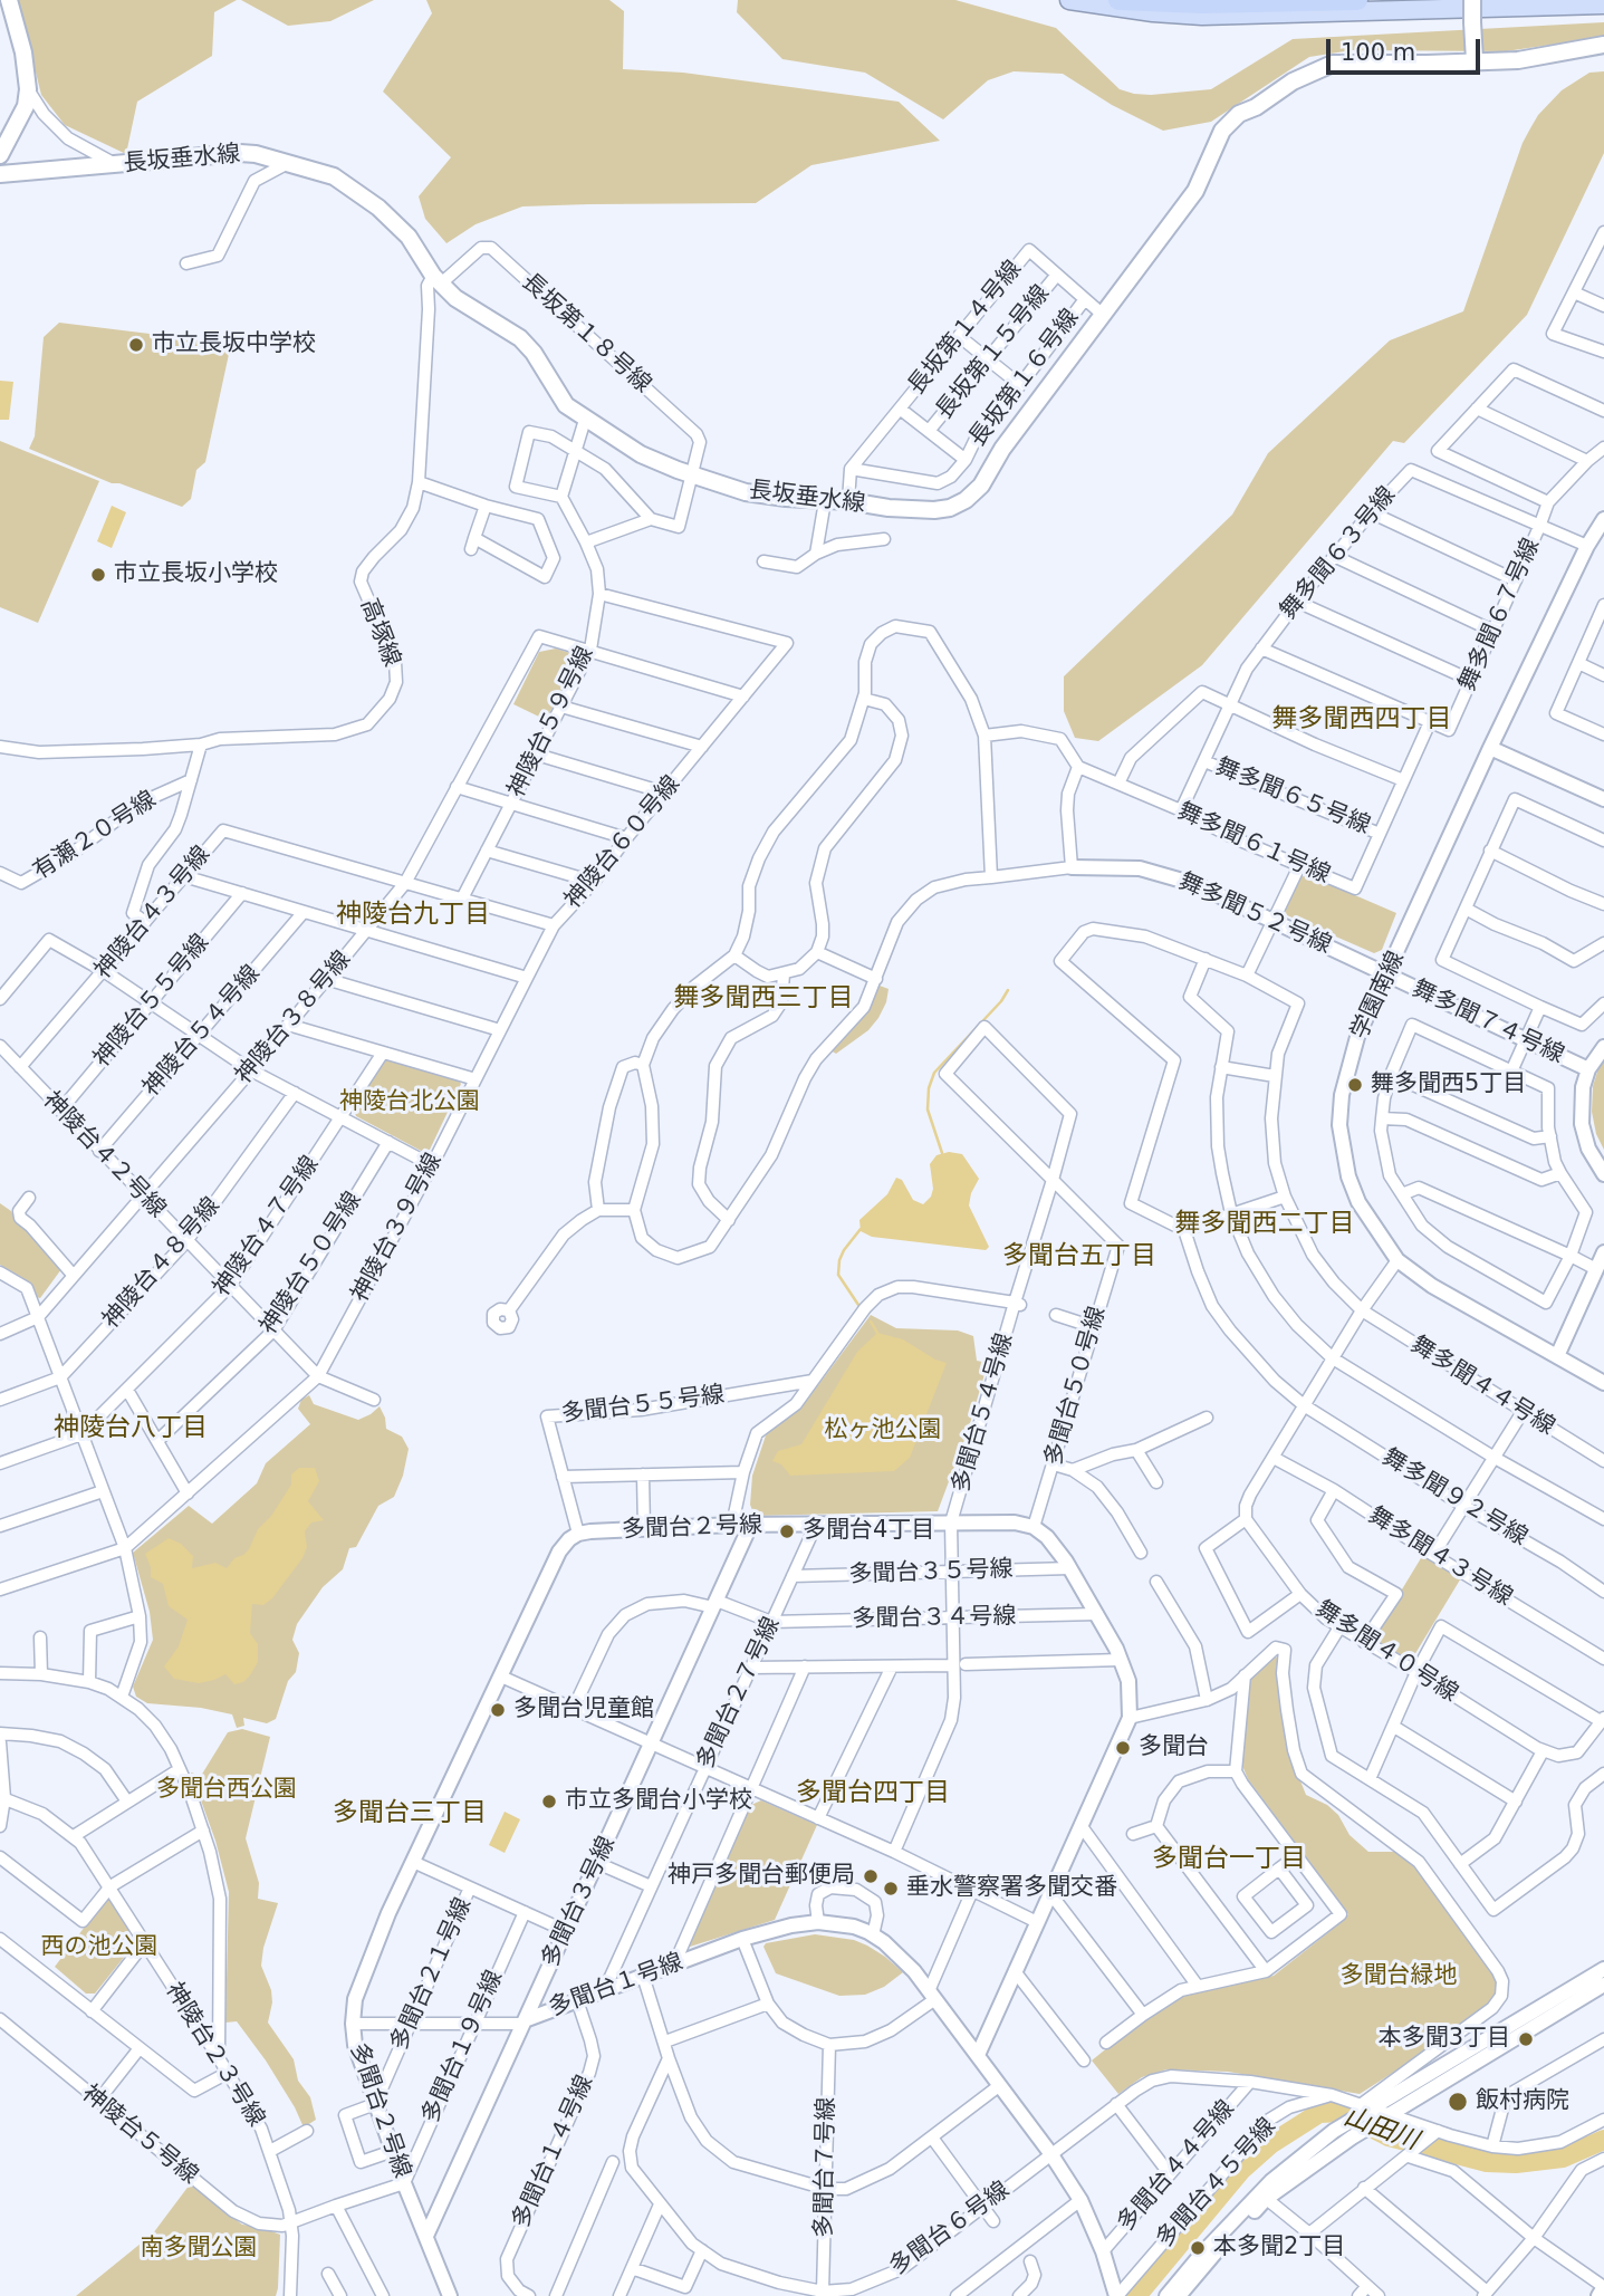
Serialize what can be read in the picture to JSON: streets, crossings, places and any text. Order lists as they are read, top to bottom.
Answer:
{
  "streets": {
    "main road": ["長坂垂水線"],
    "street": [
      "長坂第１４号線",
      "長坂第１８号線",
      "長坂第１５号線",
      "長坂第１６号線",
      "舞多聞６３号線",
      "舞多聞６７号線",
      "高塚線",
      "神陵台５９号線",
      "舞多聞６５号線",
      "有瀬２０号線",
      "神陵台６０号線",
      "舞多聞６１号線",
      "神陵台４３号線",
      "舞多聞５２号線",
      "学園南線",
      "神陵台５５号線",
      "神陵台３８号線",
      "舞多聞７４号線",
      "神陵台５４号線",
      "神陵台４２号線",
      "神陵台４７号線",
      "神陵台３９号線",
      "神陵台４８号線",
      "神陵台５０号線",
      "多聞台５０号線",
      "舞多聞４４号線",
      "多聞台５５号線",
      "多聞台５４号線",
      "舞多聞９２号線",
      "多聞台２号線",
      "舞多聞４３号線",
      "多聞台３５号線",
      "多聞台３４号線",
      "舞多聞４０号線",
      "多聞台２７号線",
      "多聞台３号線",
      "多聞台２１号線",
      "多聞台１号線",
      "多聞台１９号線",
      "神陵台２３号線",
      "神陵台５号線",
      "多聞台１４号線",
      "多聞台４４号線",
      "多聞台７号線",
      "多聞台４５号線",
      "多聞台６号線"
    ]
  },
  "crossings": [
    ["長坂垂水線", "長坂第１４号線"],
    ["長坂垂水線", "長坂第１８号線"],
    ["長坂垂水線", "高塚線"],
    ["長坂第１４号線", "長坂第１５号線"],
    ["長坂第１４号線", "長坂第１６号線"],
    ["長坂第１８号線", "高塚線"],
    ["舞多聞６３号線", "舞多聞６７号線"],
    ["舞多聞６３号線", "舞多聞６５号線"],
    ["舞多聞６３号線", "舞多聞６１号線"],
    ["舞多聞６３号線", "学園南線"],
    ["舞多聞６７号線", "舞多聞６１号線"],
    ["神陵台５９号線", "神陵台３８号線"],
    ["舞多聞６５号線", "舞多聞６１号線"],
    ["神陵台６０号線", "神陵台３８号線"],
    ["神陵台６０号線", "神陵台３９号線"],
    ["神陵台４３号線", "神陵台３８号線"],
    ["神陵台４３号線", "神陵台４２号線"],
    ["舞多聞５２号線", "学園南線"],
    ["舞多聞５２号線", "舞多聞７４号線"],
    ["学園南線", "舞多聞７４号線"],
    ["神陵台５５号線", "神陵台４２号線"],
    ["神陵台３８号線", "神陵台４２号線"],
    ["神陵台５４号線", "神陵台４２号線"],
    ["神陵台４２号線", "神陵台４７号線"],
    ["神陵台４２号線", "神陵台３９号線"],
    ["神陵台４２号線", "神陵台４８号線"],
    ["神陵台４２号線", "神陵台５０号線"],
    ["多聞台５０号線", "多聞台５４号線"],
    ["多聞台５０号線", "多聞台２号線"],
    ["多聞台５５号線", "多聞台２号線"],
    ["多聞台５４号線", "多聞台２号線"],
    ["多聞台５４号線", "多聞台３５号線"],
    ["多聞台５４号線", "多聞台３４号線"],
    ["多聞台２号線", "多聞台２７号線"],
    ["多聞台２号線", "多聞台３号線"],
    ["多聞台２号線", "多聞台２１号線"],
    ["多聞台２号線", "多聞台１号線"],
    ["多聞台２号線", "多聞台１９号線"],
    ["多聞台３５号線", "多聞台２７号線"],
    ["多聞台３４号線", "多聞台２７号線"],
    ["多聞台２７号線", "多聞台１号線"],
    ["多聞台３号線", "多聞台１号線"],
    ["多聞台１号線", "多聞台１４号線"],
    ["多聞台１号線", "多聞台４４号線"],
    ["多聞台１号線", "多聞台４５号線"],
    ["多聞台１号線", "多聞台６号線"],
    ["神陵台２３号線", "神陵台５号線"],
    ["多聞台４４号線", "多聞台６号線"],
    ["多聞台７号線", "多聞台６号線"],
    ["多聞台４５号線", "多聞台６号線"]
  ],
  "districts": [
    "舞多聞西四丁目",
    "神陵台九丁目",
    "舞多聞西三丁目",
    "舞多聞西二丁目",
    "多聞台五丁目",
    "神陵台八丁目",
    "多聞台四丁目",
    "多聞台三丁目",
    "多聞台一丁目"
  ],
  "water": ["山田川"],
  "parks": [
    "神陵台北公園",
    "松ヶ池公園",
    "多聞台西公園",
    "西の池公園",
    "多聞台緑地",
    "南多聞公園"
  ],
  "places": [
    "市立長坂中学校",
    "市立長坂小学校",
    "舞多聞西5丁目",
    "多聞台4丁目",
    "多聞台児童館",
    "多聞台",
    "市立多聞台小学校",
    "神戸多聞台郵便局",
    "垂水警察署多聞交番",
    "本多聞3丁目",
    "飯村病院",
    "本多聞2丁目"
  ],
  "scale_bar": "100 m"
}
